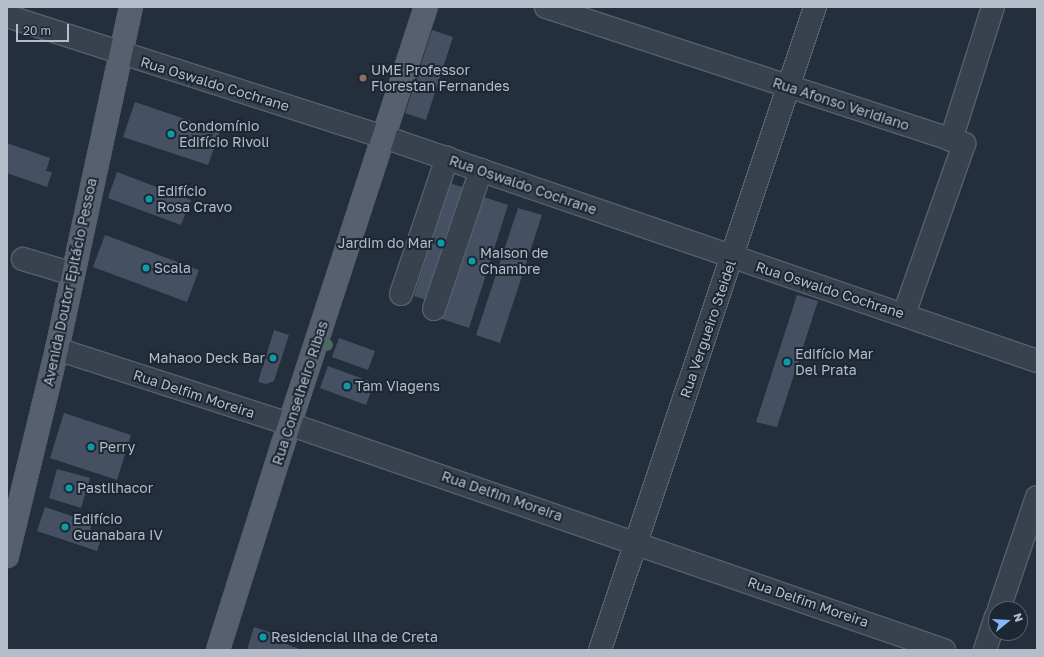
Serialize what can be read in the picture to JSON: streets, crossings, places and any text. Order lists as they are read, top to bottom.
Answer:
{
  "streets": {
    "main road": ["Avenida Doutor Epitácio Pessoa", "Rua Conselheiro Ribas"],
    "street": [
      "Rua Oswaldo Cochrane",
      "Rua Afonso Veridiano",
      "Rua Vergueiro Steidel",
      "Rua Delfim Moreira"
    ]
  },
  "crossings": [
    ["Rua Oswaldo Cochrane", "Rua Afonso Veridiano"],
    ["Rua Oswaldo Cochrane", "Avenida Doutor Epitácio Pessoa"],
    ["Rua Oswaldo Cochrane", "Rua Vergueiro Steidel"],
    ["Rua Oswaldo Cochrane", "Rua Conselheiro Ribas"],
    ["Rua Afonso Veridiano", "Rua Vergueiro Steidel"],
    ["Avenida Doutor Epitácio Pessoa", "Rua Delfim Moreira"],
    ["Rua Vergueiro Steidel", "Rua Delfim Moreira"],
    ["Rua Conselheiro Ribas", "Rua Delfim Moreira"]
  ],
  "places": [
    "UME Professor Florestan Fernandes",
    "Condomínio Edifício Rivoli",
    "Edifício Rosa Cravo",
    "Jardim do Mar",
    "Maison de Chambre",
    "Scala",
    "Mahaoo Deck Bar",
    "Edifício Mar Del Prata",
    "Tam Viagens",
    "Perry",
    "Pastilhacor",
    "Edifício Guanabara IV",
    "Residencial Ilha de Creta"
  ],
  "scale_bar": "20 m",
  "north": "right"
}
